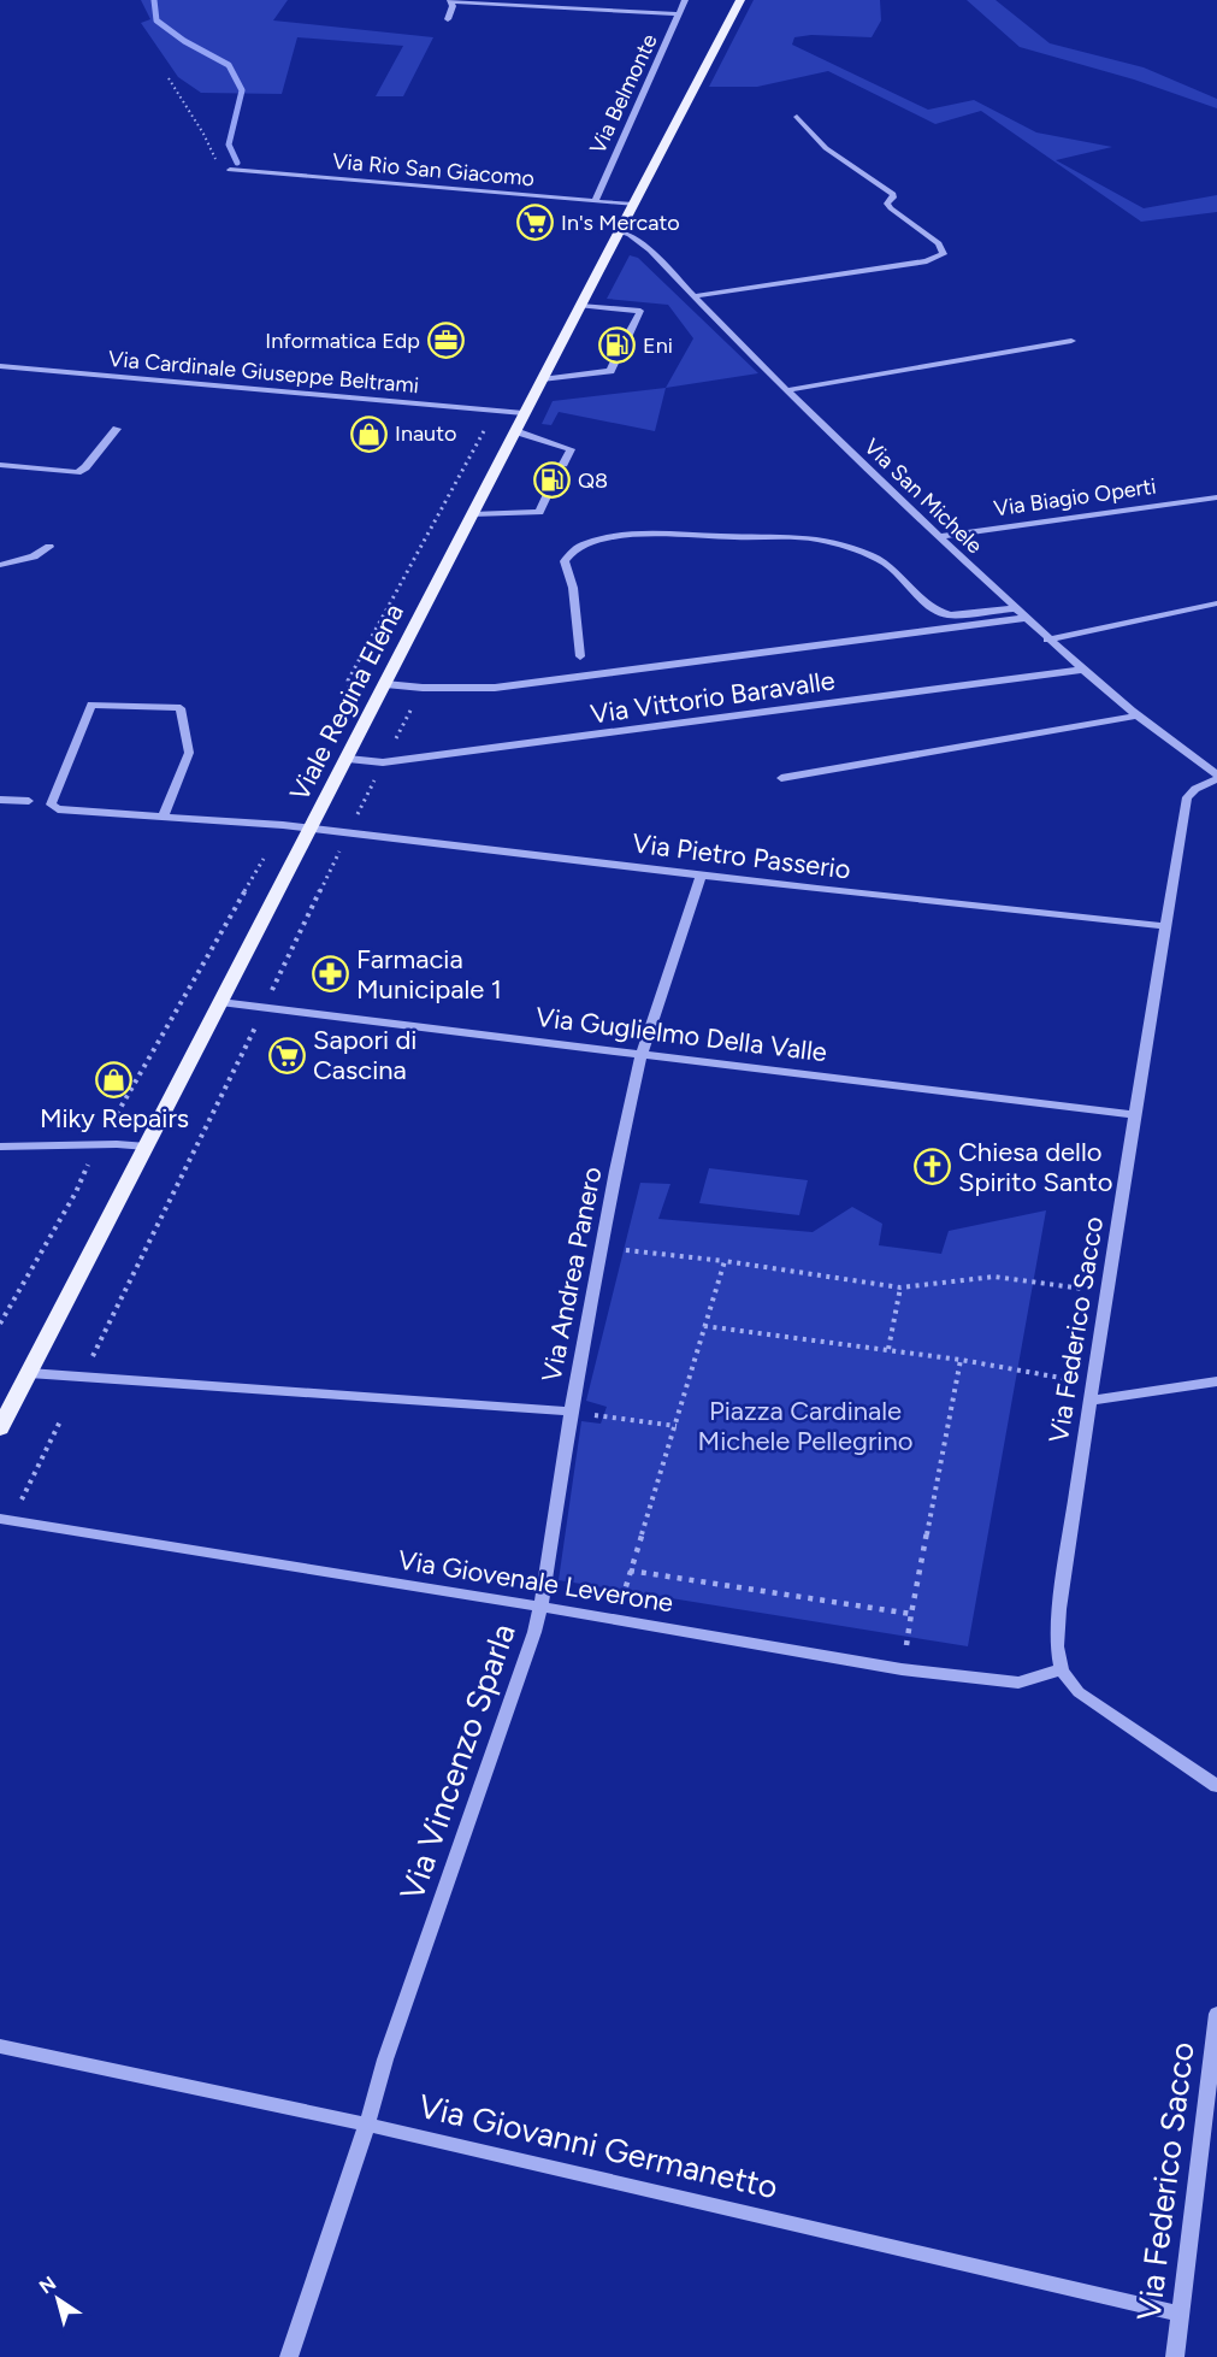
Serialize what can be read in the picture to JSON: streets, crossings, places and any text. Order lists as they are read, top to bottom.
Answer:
{
  "streets": {
    "main road": ["Viale Regina Elena"],
    "street": [
      "Via Belmonte",
      "Via Rio San Giacomo",
      "Via Cardinale Giuseppe Beltrami",
      "Via San Michele",
      "Via Biagio Operti",
      "Via Vittorio Baravalle",
      "Via Pietro Passerio",
      "Via Guglielmo Della Valle",
      "Via Andrea Panero",
      "Via Federico Sacco",
      "Via Giovenale Leverone",
      "Via Vincenzo Sparla",
      "Via Giovanni Germanetto"
    ]
  },
  "crossings": [
    ["Via Belmonte", "Via Rio San Giacomo"],
    ["Via Rio San Giacomo", "Viale Regina Elena"],
    ["Via Cardinale Giuseppe Beltrami", "Viale Regina Elena"],
    ["Via San Michele", "Via Biagio Operti"],
    ["Via San Michele", "Via Vittorio Baravalle"],
    ["Via San Michele", "Viale Regina Elena"],
    ["Via San Michele", "Via Federico Sacco"],
    ["Via Vittorio Baravalle", "Viale Regina Elena"],
    ["Viale Regina Elena", "Via Pietro Passerio"],
    ["Viale Regina Elena", "Via Guglielmo Della Valle"],
    ["Viale Regina Elena", "Via Andrea Panero"],
    ["Via Pietro Passerio", "Via Andrea Panero"],
    ["Via Pietro Passerio", "Via Federico Sacco"],
    ["Via Guglielmo Della Valle", "Via Andrea Panero"],
    ["Via Guglielmo Della Valle", "Via Federico Sacco"],
    ["Via Andrea Panero", "Via Vincenzo Sparla"],
    ["Via Federico Sacco", "Via Giovenale Leverone"],
    ["Via Federico Sacco", "Via Giovanni Germanetto"],
    ["Via Giovenale Leverone", "Via Vincenzo Sparla"],
    ["Via Vincenzo Sparla", "Via Giovanni Germanetto"]
  ],
  "parks": ["Piazza Cardinale Michele Pellegrino"],
  "places": {
    "supermarket": ["In's Mercato", "Sapori di Cascina"],
    "office": ["Informatica Edp"],
    "fuel station": ["Eni", "Q8"],
    "shop": ["Inauto", "Miky Repairs"],
    "pharmacy": ["Farmacia Municipale 1"],
    "church": ["Chiesa dello Spirito Santo"]
  },
  "north": "top left"
}
